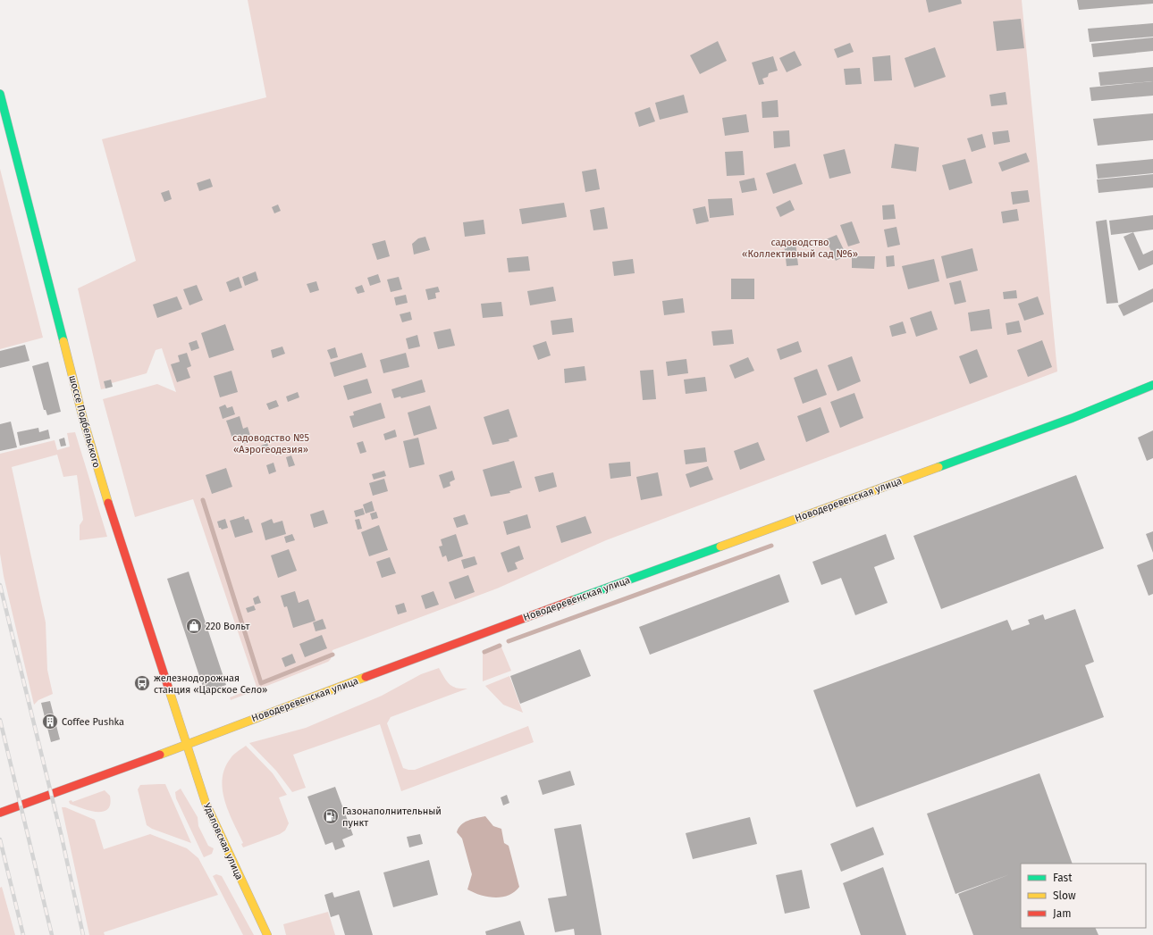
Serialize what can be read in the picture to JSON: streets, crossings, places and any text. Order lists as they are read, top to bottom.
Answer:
{
  "streets": {
    "main road": ["шоссе Подбельского", "Новодеревенская улица", "Удаловская улица"]
  },
  "crossings": [
    ["шоссе Подбельского", "Новодеревенская улица"],
    ["шоссе Подбельского", "Удаловская улица"],
    ["Новодеревенская улица", "Удаловская улица"]
  ],
  "parks": ["садоводство «Коллективный сад №6»", "садоводство №5 «Аэрогеодезия»"],
  "places": {
    "shop": ["220 Вольт"],
    "bus stop": ["железнодорожная станция «Царское Село»"],
    "building": ["Coffee Pushka"],
    "fuel station": ["Газонаполнительный пункт"]
  },
  "legend": ["Fast", "Slow", "Jam"]
}
